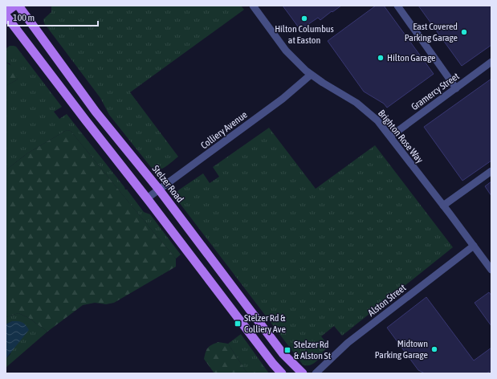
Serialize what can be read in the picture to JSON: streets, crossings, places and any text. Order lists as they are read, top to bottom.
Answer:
{
  "streets": {
    "main road": ["Stelzer Road"],
    "street": [
      "Gramercy Street",
      "Colliery Avenue",
      "Brighton Rose Way",
      "Alston Street"
    ]
  },
  "crossings": [
    ["Gramercy Street", "Brighton Rose Way"],
    ["Colliery Avenue", "Brighton Rose Way"],
    ["Colliery Avenue", "Stelzer Road"],
    ["Brighton Rose Way", "Alston Street"]
  ],
  "places": {
    "other": [
      "Hilton Columbus at Easton",
      "East Covered Parking Garage",
      "Hilton Garage",
      "Midtown Parking Garage"
    ],
    "transit": ["Stelzer Rd & Colliery Ave", "Stelzer Rd & Alston St"]
  },
  "scale_bar": "100 m"
}
